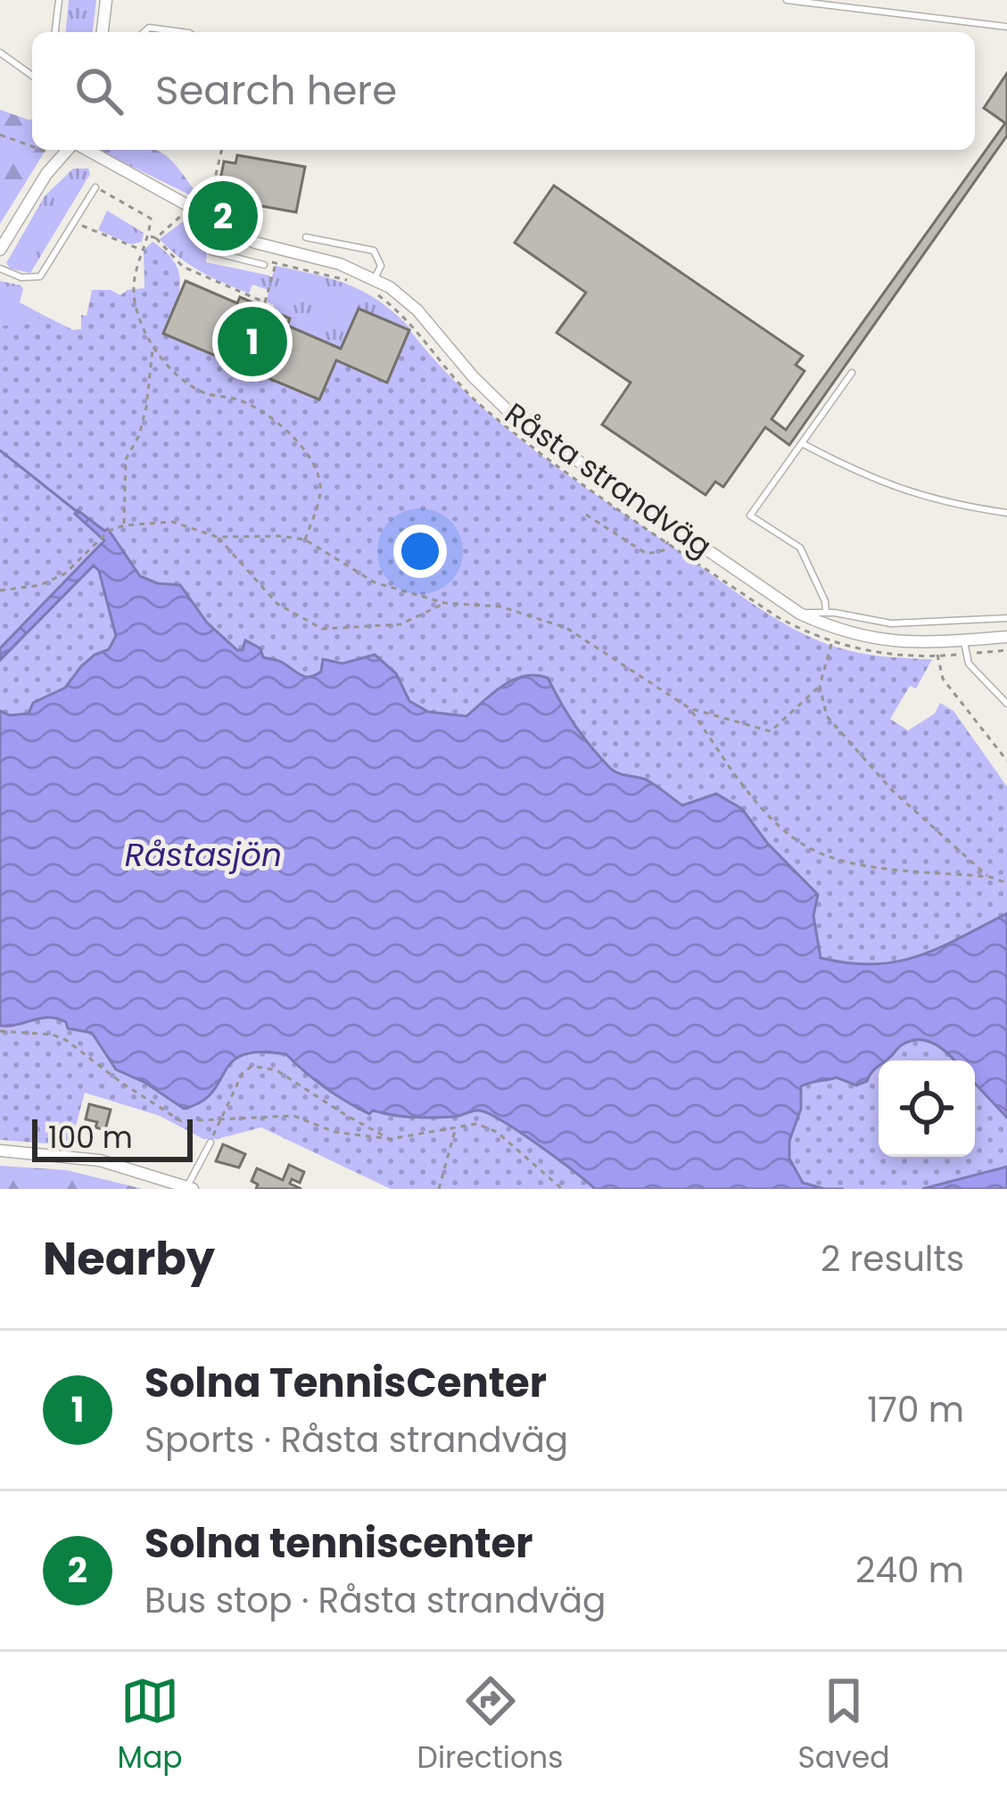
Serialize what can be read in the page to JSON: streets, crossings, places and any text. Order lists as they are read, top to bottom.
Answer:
{
  "streets": {
    "street": ["Råsta strandväg"]
  },
  "water": ["Råstasjön"],
  "scale_bar": "100 m",
  "page": {
    "search": "Search here",
    "pins": ["2", "1"],
    "scale": "100 m",
    "heading": ["Nearby", "2 results"],
    "list": [
      {
        "mark": "1",
        "name": "Solna TennisCenter",
        "note": "Sports · Råsta strandväg",
        "value": "170 m"
      },
      {
        "mark": "2",
        "name": "Solna tenniscenter",
        "note": "Bus stop · Råsta strandväg",
        "value": "240 m"
      }
    ],
    "nav": ["Map", "Directions", "Saved"]
  }
}
